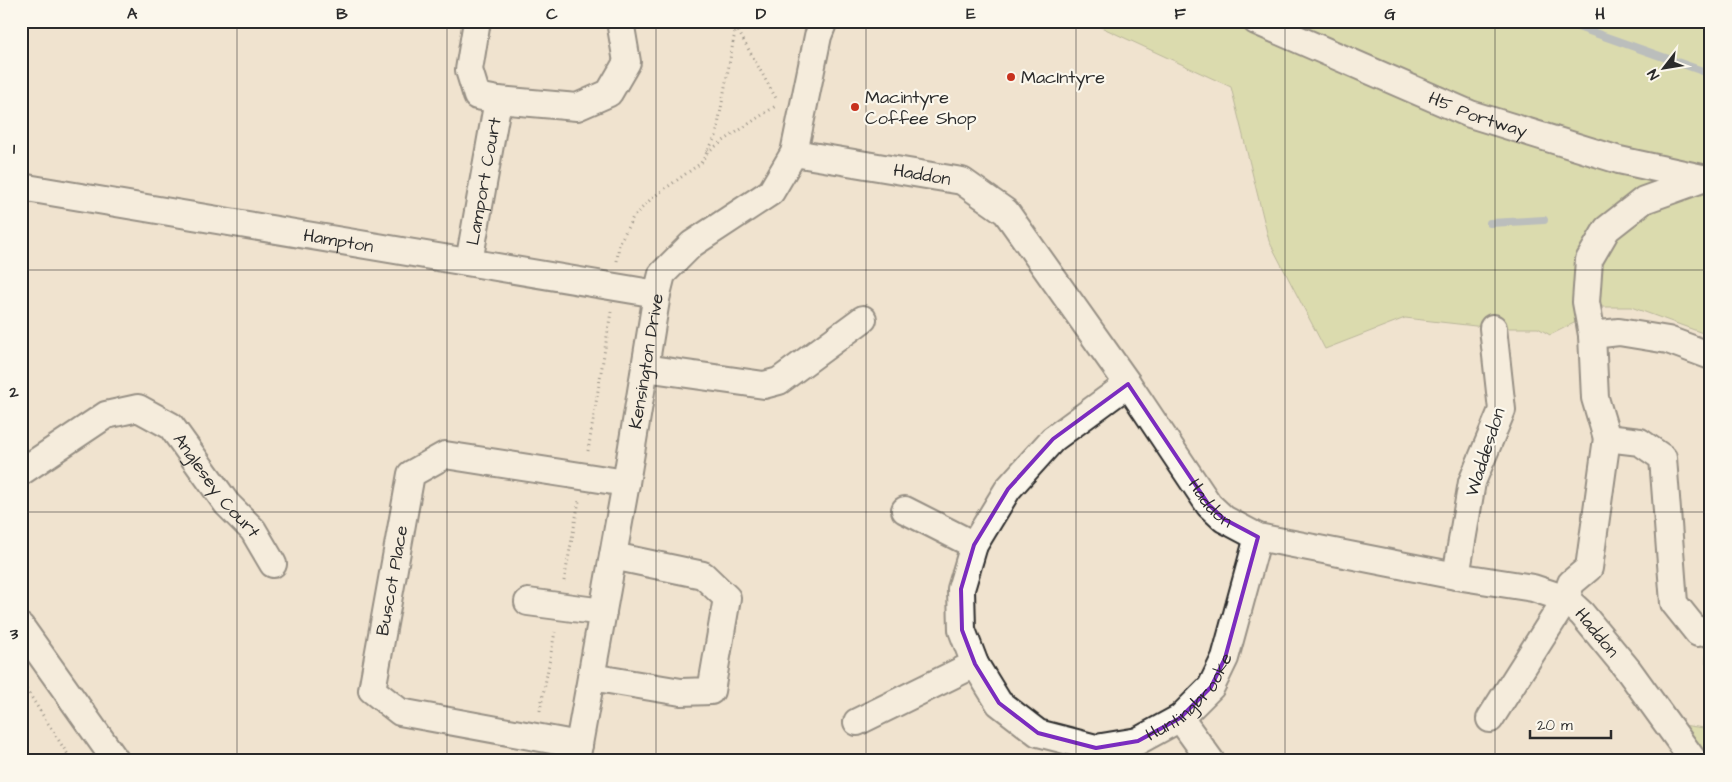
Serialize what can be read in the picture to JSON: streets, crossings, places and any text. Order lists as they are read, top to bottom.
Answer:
{
  "streets": {
    "street": [
      "H5 Portway",
      "Haddon",
      "Lamport Court",
      "Hampton",
      "Kensington Drive",
      "Waddesdon",
      "Anglesey Court",
      "Buscot Place",
      "Huntingbrooke"
    ]
  },
  "crossings": [
    ["Haddon", "Kensington Drive"],
    ["Haddon", "Waddesdon"],
    ["Haddon", "Huntingbrooke"],
    ["Lamport Court", "Hampton"],
    ["Hampton", "Kensington Drive"],
    ["Kensington Drive", "Buscot Place"]
  ],
  "places": ["MacIntyre", "Macintyre Coffee Shop"],
  "scale_bar": "20 m",
  "north": "bottom left",
  "grid": {
    "columns": [
      "A",
      "B",
      "C",
      "D",
      "E",
      "F",
      "G",
      "H"
    ],
    "rows": ["1", "2", "3"]
  }
}
